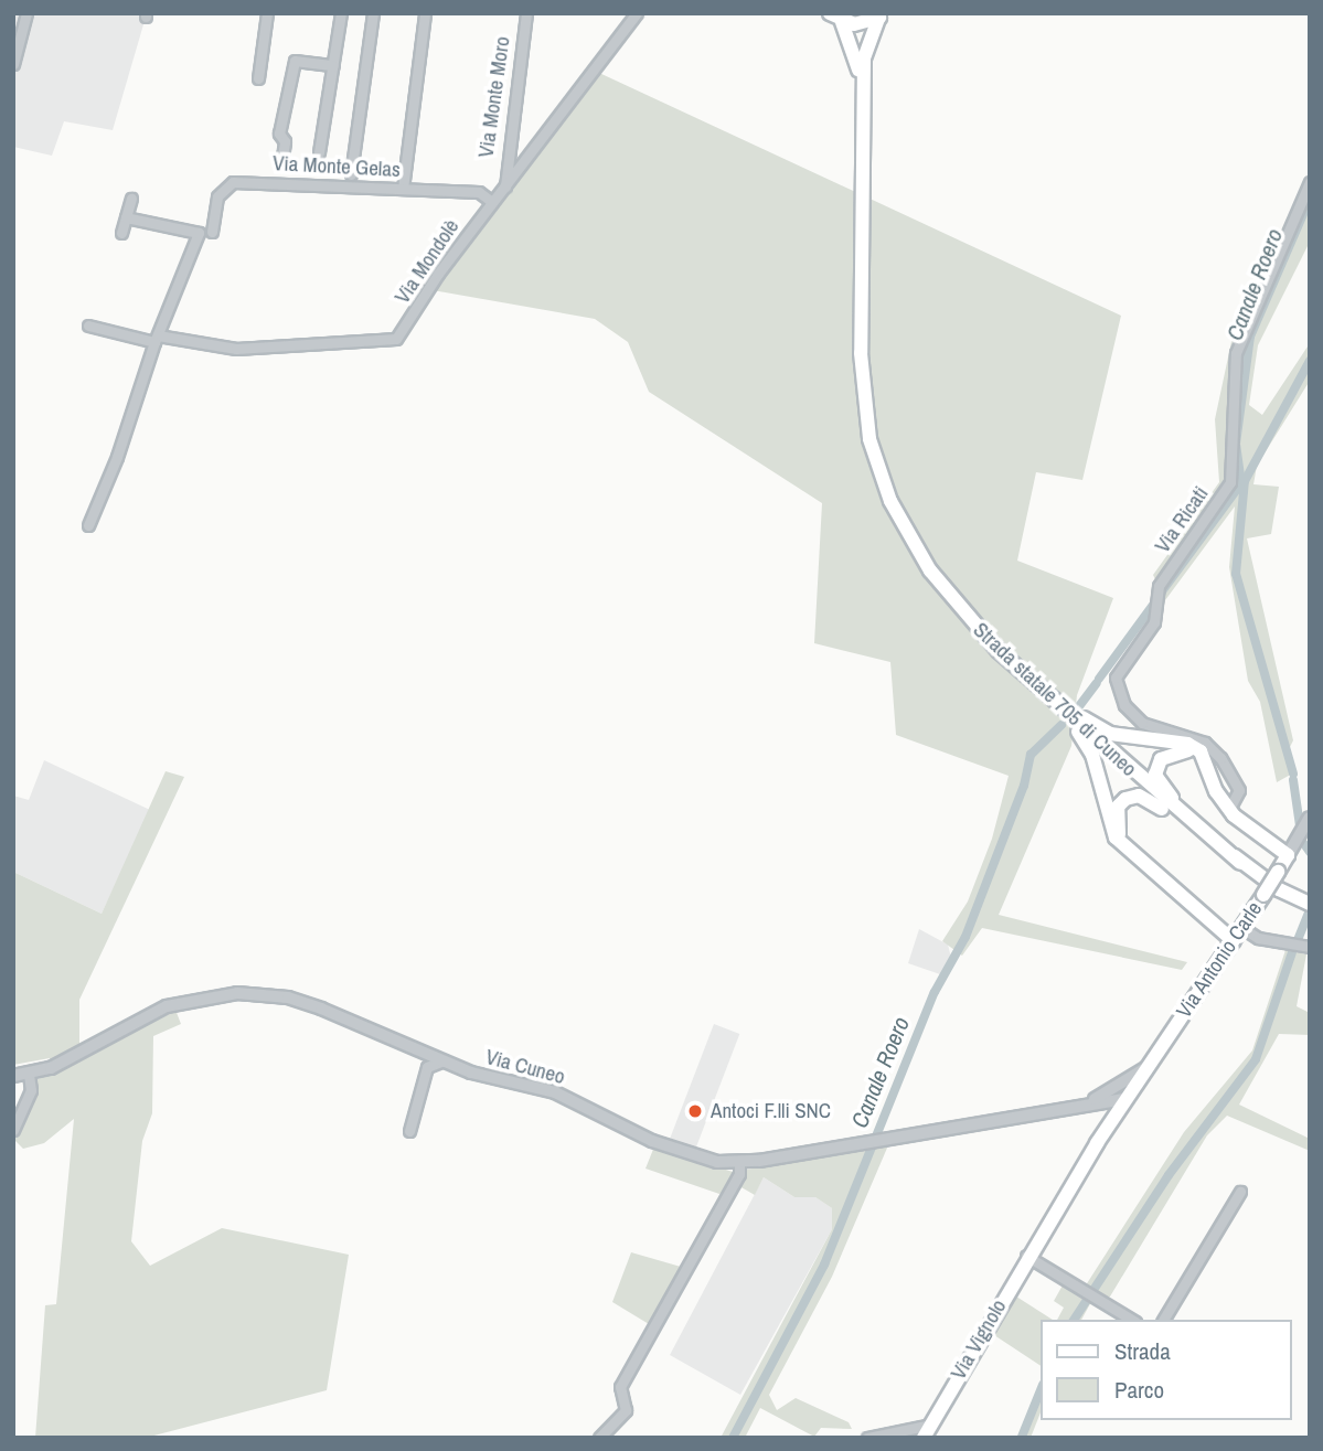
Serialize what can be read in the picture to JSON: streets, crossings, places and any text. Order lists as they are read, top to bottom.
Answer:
{
  "streets": {
    "main road": ["Strada statale 705 di Cuneo", "Via Antonio Carle", "Via Vignolo"],
    "street": [
      "Via Monte Moro",
      "Via Monte Gelas",
      "Via Mondolè",
      "Via Ricati",
      "Via Cuneo"
    ]
  },
  "crossings": [
    ["Via Monte Moro", "Via Mondolè"],
    ["Via Monte Gelas", "Via Mondolè"],
    ["Via Antonio Carle", "Via Cuneo"],
    ["Via Antonio Carle", "Via Vignolo"],
    ["Via Cuneo", "Via Vignolo"]
  ],
  "water": ["Canale Roero"],
  "places": ["Antoci F.lli SNC"],
  "legend": ["Strada", "Parco"]
}
